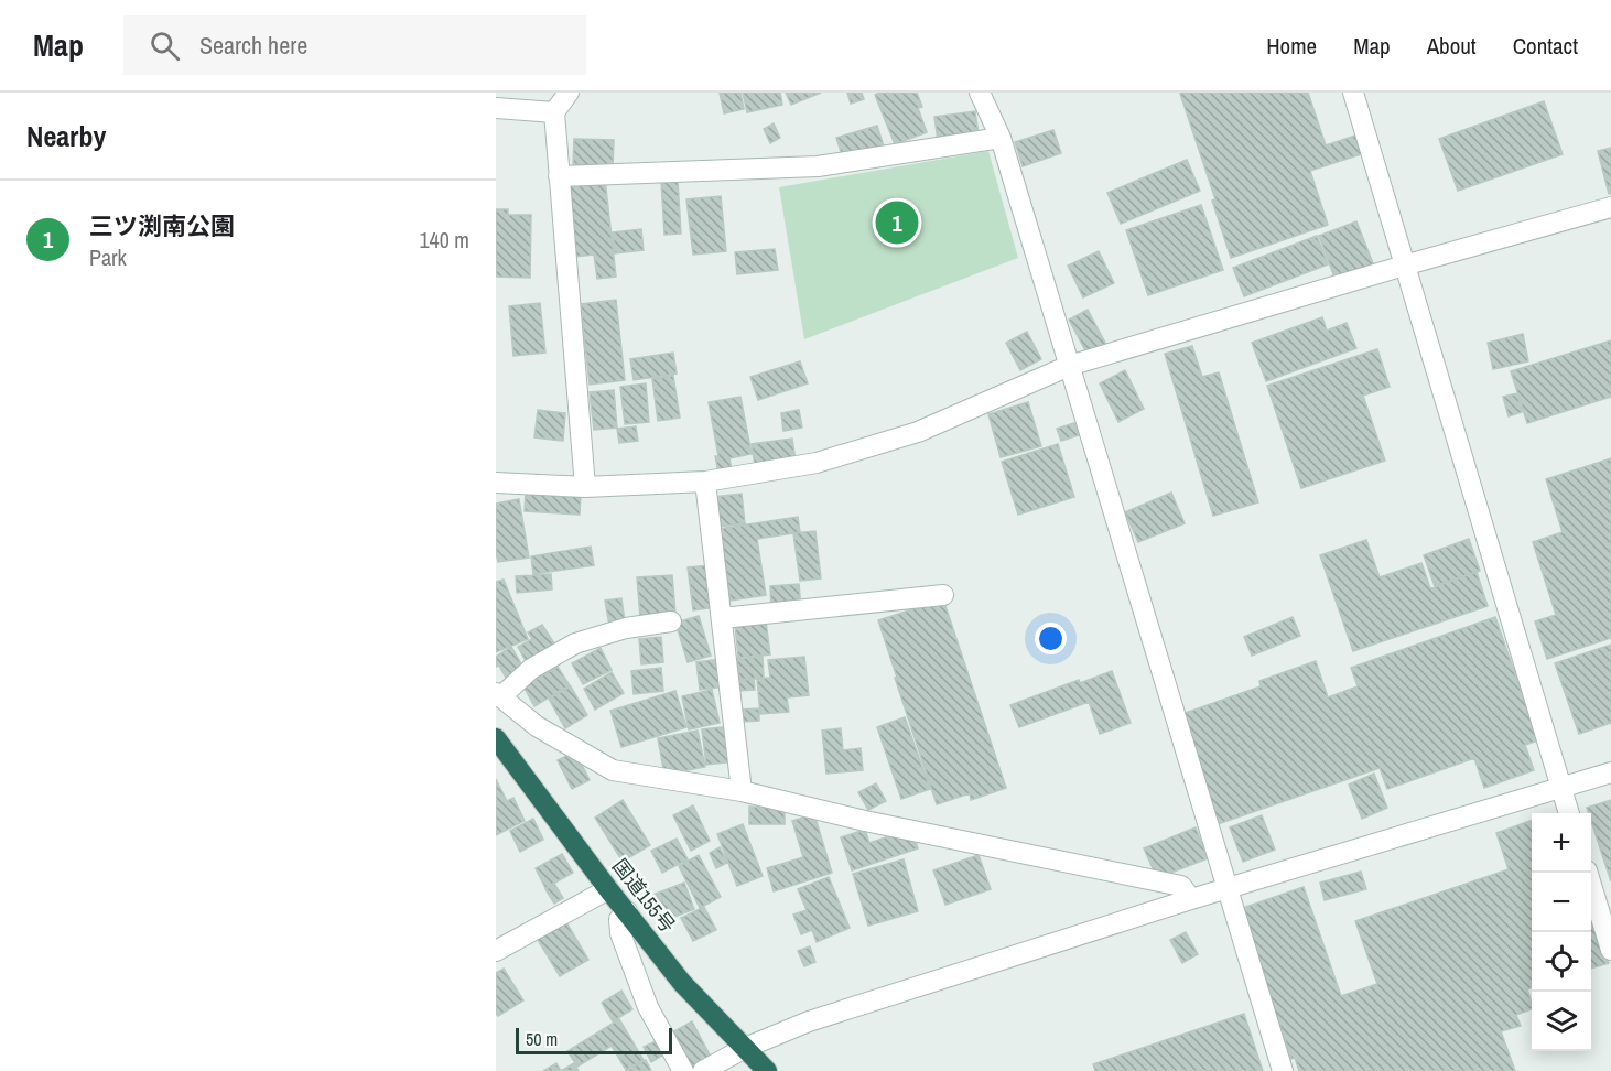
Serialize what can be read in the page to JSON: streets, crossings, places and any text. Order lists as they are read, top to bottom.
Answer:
{
  "streets": {
    "highway": ["国道155号"]
  },
  "scale_bar": "50 m",
  "page": {
    "header": "Map",
    "search": "Search here",
    "nav": [
      "Home",
      "Map",
      "About",
      "Contact"
    ],
    "heading": "Nearby",
    "list": [
      {
        "mark": "1",
        "name": "三ツ渕南公園",
        "note": "Park",
        "value": "140 m"
      }
    ],
    "pins": "1",
    "map_buttons": ["+", "−"],
    "scale": "50 m"
  }
}
